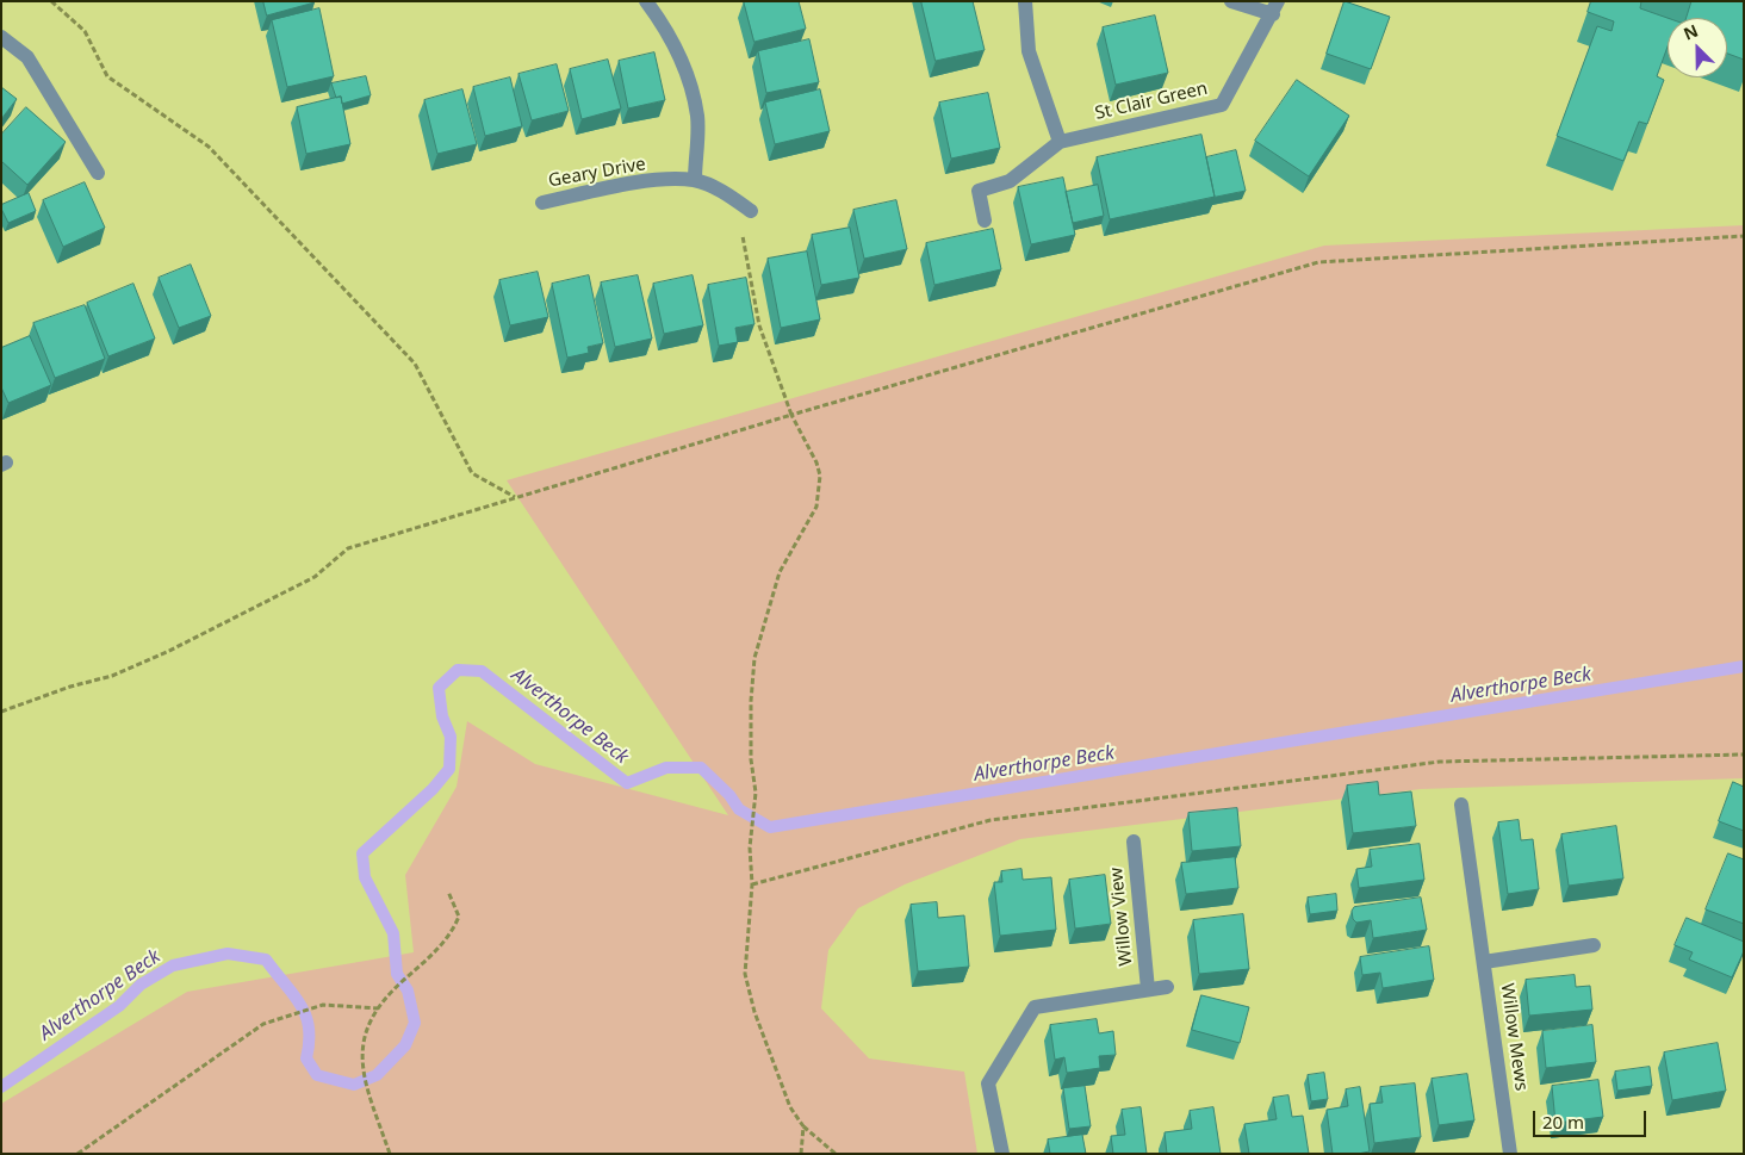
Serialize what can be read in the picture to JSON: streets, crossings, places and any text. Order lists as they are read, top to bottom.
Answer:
{
  "streets": {
    "street": [
      "St Clair Green",
      "Geary Drive",
      "Willow View",
      "Willow Mews"
    ]
  },
  "water": ["Alverthorpe Beck"],
  "scale_bar": "20 m",
  "north": "top left"
}
